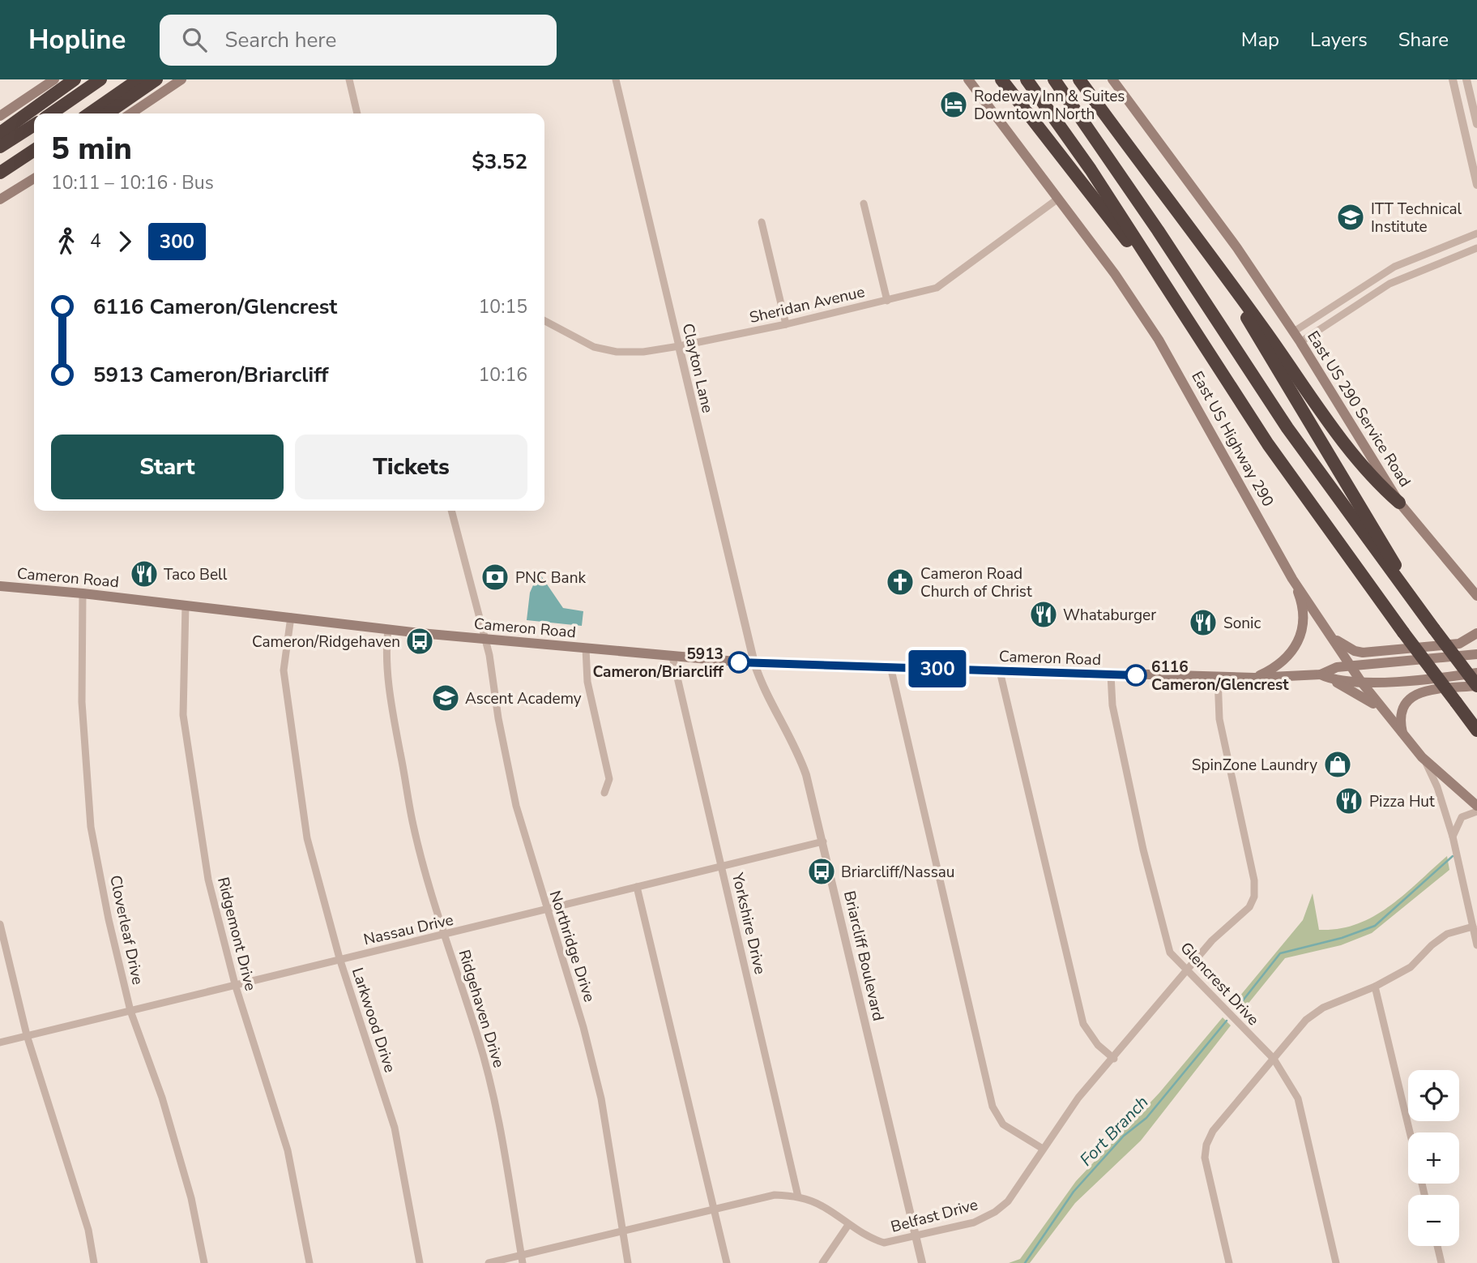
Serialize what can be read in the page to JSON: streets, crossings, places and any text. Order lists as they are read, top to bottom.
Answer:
{
  "streets": {
    "main road": ["East US 290 Service Road", "East US Highway 290", "Cameron Road"],
    "street": [
      "Sheridan Avenue",
      "Clayton Lane",
      "Yorkshire Drive",
      "Nassau Drive",
      "Cloverleaf Drive",
      "Ridgemont Drive",
      "Northridge Drive",
      "Briarcliff Boulevard",
      "Glencrest Drive",
      "Ridgehaven Drive",
      "Larkwood Drive",
      "Belfast Drive"
    ]
  },
  "crossings": [
    ["Sheridan Avenue", "Clayton Lane"],
    ["Sheridan Avenue", "East US Highway 290"],
    ["Clayton Lane", "Cameron Road"],
    ["Clayton Lane", "Briarcliff Boulevard"],
    ["East US Highway 290", "Cameron Road"],
    ["Cameron Road", "Yorkshire Drive"],
    ["Cameron Road", "Cloverleaf Drive"],
    ["Cameron Road", "Ridgemont Drive"],
    ["Cameron Road", "Northridge Drive"],
    ["Cameron Road", "Briarcliff Boulevard"],
    ["Cameron Road", "Glencrest Drive"],
    ["Cameron Road", "Ridgehaven Drive"],
    ["Cameron Road", "Larkwood Drive"],
    ["Cameron Road", "Belfast Drive"],
    ["Yorkshire Drive", "Nassau Drive"],
    ["Yorkshire Drive", "Belfast Drive"],
    ["Nassau Drive", "Cloverleaf Drive"],
    ["Nassau Drive", "Ridgemont Drive"],
    ["Nassau Drive", "Northridge Drive"],
    ["Nassau Drive", "Briarcliff Boulevard"],
    ["Nassau Drive", "Ridgehaven Drive"],
    ["Nassau Drive", "Larkwood Drive"],
    ["Northridge Drive", "Belfast Drive"],
    ["Briarcliff Boulevard", "Belfast Drive"],
    ["Glencrest Drive", "Belfast Drive"],
    ["Ridgehaven Drive", "Belfast Drive"]
  ],
  "water": ["Fort Branch"],
  "places": {
    "hotel": ["Rodeway Inn & Suites Downtown North"],
    "school or university": ["ITT Technical Institute", "Ascent Academy"],
    "restaurant": [
      "Taco Bell",
      "Whataburger",
      "Sonic",
      "Pizza Hut"
    ],
    "bank": ["PNC Bank"],
    "church": ["Cameron Road Church of Christ"],
    "bus stop": ["Cameron/Ridgehaven", "Briarcliff/Nassau"],
    "other": ["5913 Cameron/Briarcliff", "6116 Cameron/Glencrest"],
    "shop": ["SpinZone Laundry"]
  },
  "lines": ["bus line 300"],
  "page": {
    "header": "Hopline",
    "search": "Search here",
    "nav": ["Map", "Layers", "Share"],
    "on_map": "300",
    "heading": ["5 min", "10:11 – 10:16 · Bus", "$3.52"],
    "legs": ["4", "300"],
    "list": [
      {
        "name": "6116 Cameron/Glencrest",
        "value": "10:15"
      },
      {
        "name": "5913 Cameron/Briarcliff",
        "value": "10:16"
      }
    ],
    "buttons": ["Start", "Tickets"],
    "map_buttons": ["+", "−"]
  }
}
